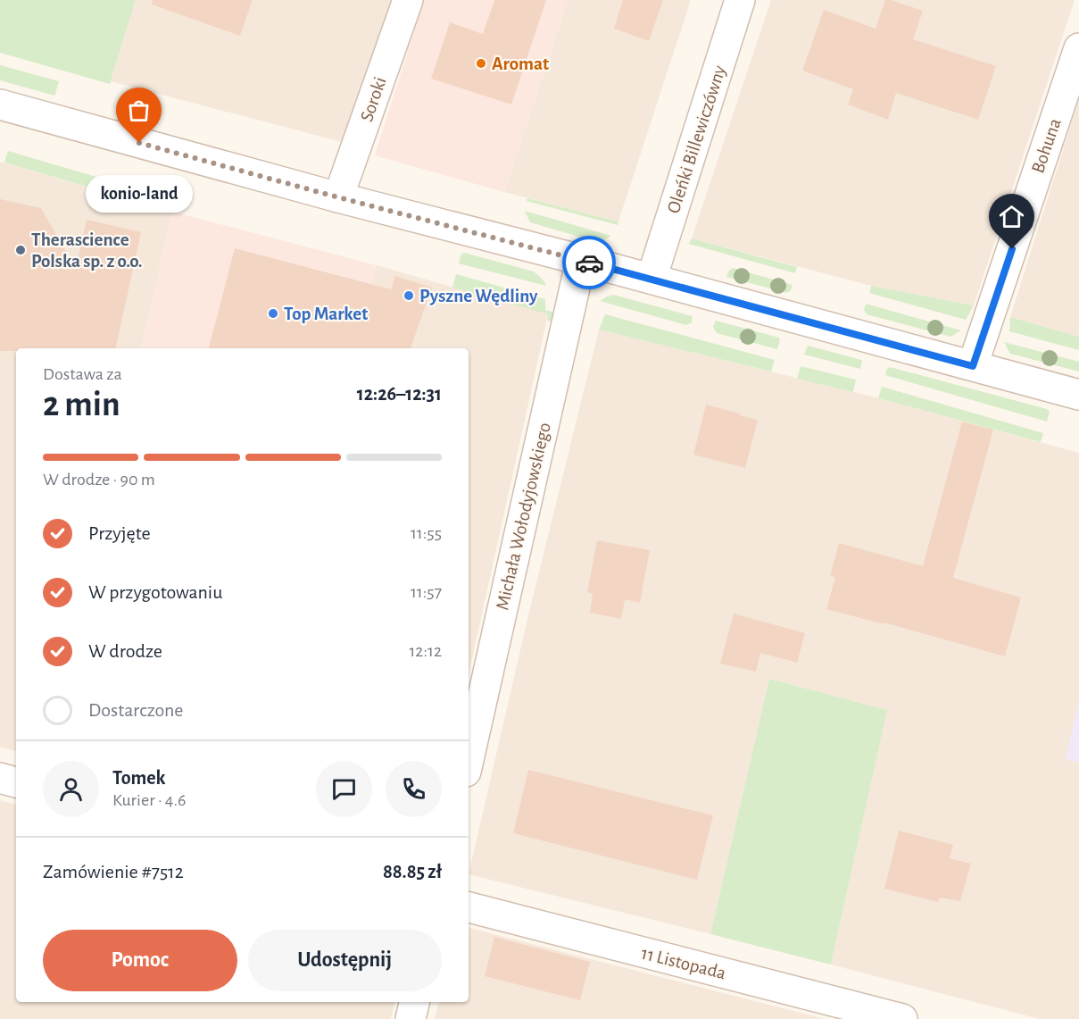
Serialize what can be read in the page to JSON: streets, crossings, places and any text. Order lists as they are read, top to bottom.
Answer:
{
  "streets": {
    "street": [
      "Soroki",
      "Oleńki Billewiczówny",
      "Bohuna",
      "Michała Wołodyjowskiego",
      "11 Listopada"
    ]
  },
  "places": [
    "Aromat",
    "konio-land",
    "Therascience Polska sp. z o.o.",
    "Pyszne Wędliny",
    "Top Market"
  ],
  "page": {
    "bubble": "konio-land",
    "heading": ["2 min", "Dostawa za", "12:26–12:31"],
    "panel": [
      "Tomek",
      "Kurier · 4.6",
      "Zamówienie #7512",
      "88.85 zł"
    ],
    "bar": "W drodze · 90 m",
    "list": [
      ["Przyjęte", "11:55"],
      ["W przygotowaniu", "11:57"],
      ["W drodze", "12:12"],
      "Dostarczone"
    ],
    "buttons": ["Pomoc", "Udostępnij"]
  }
}
